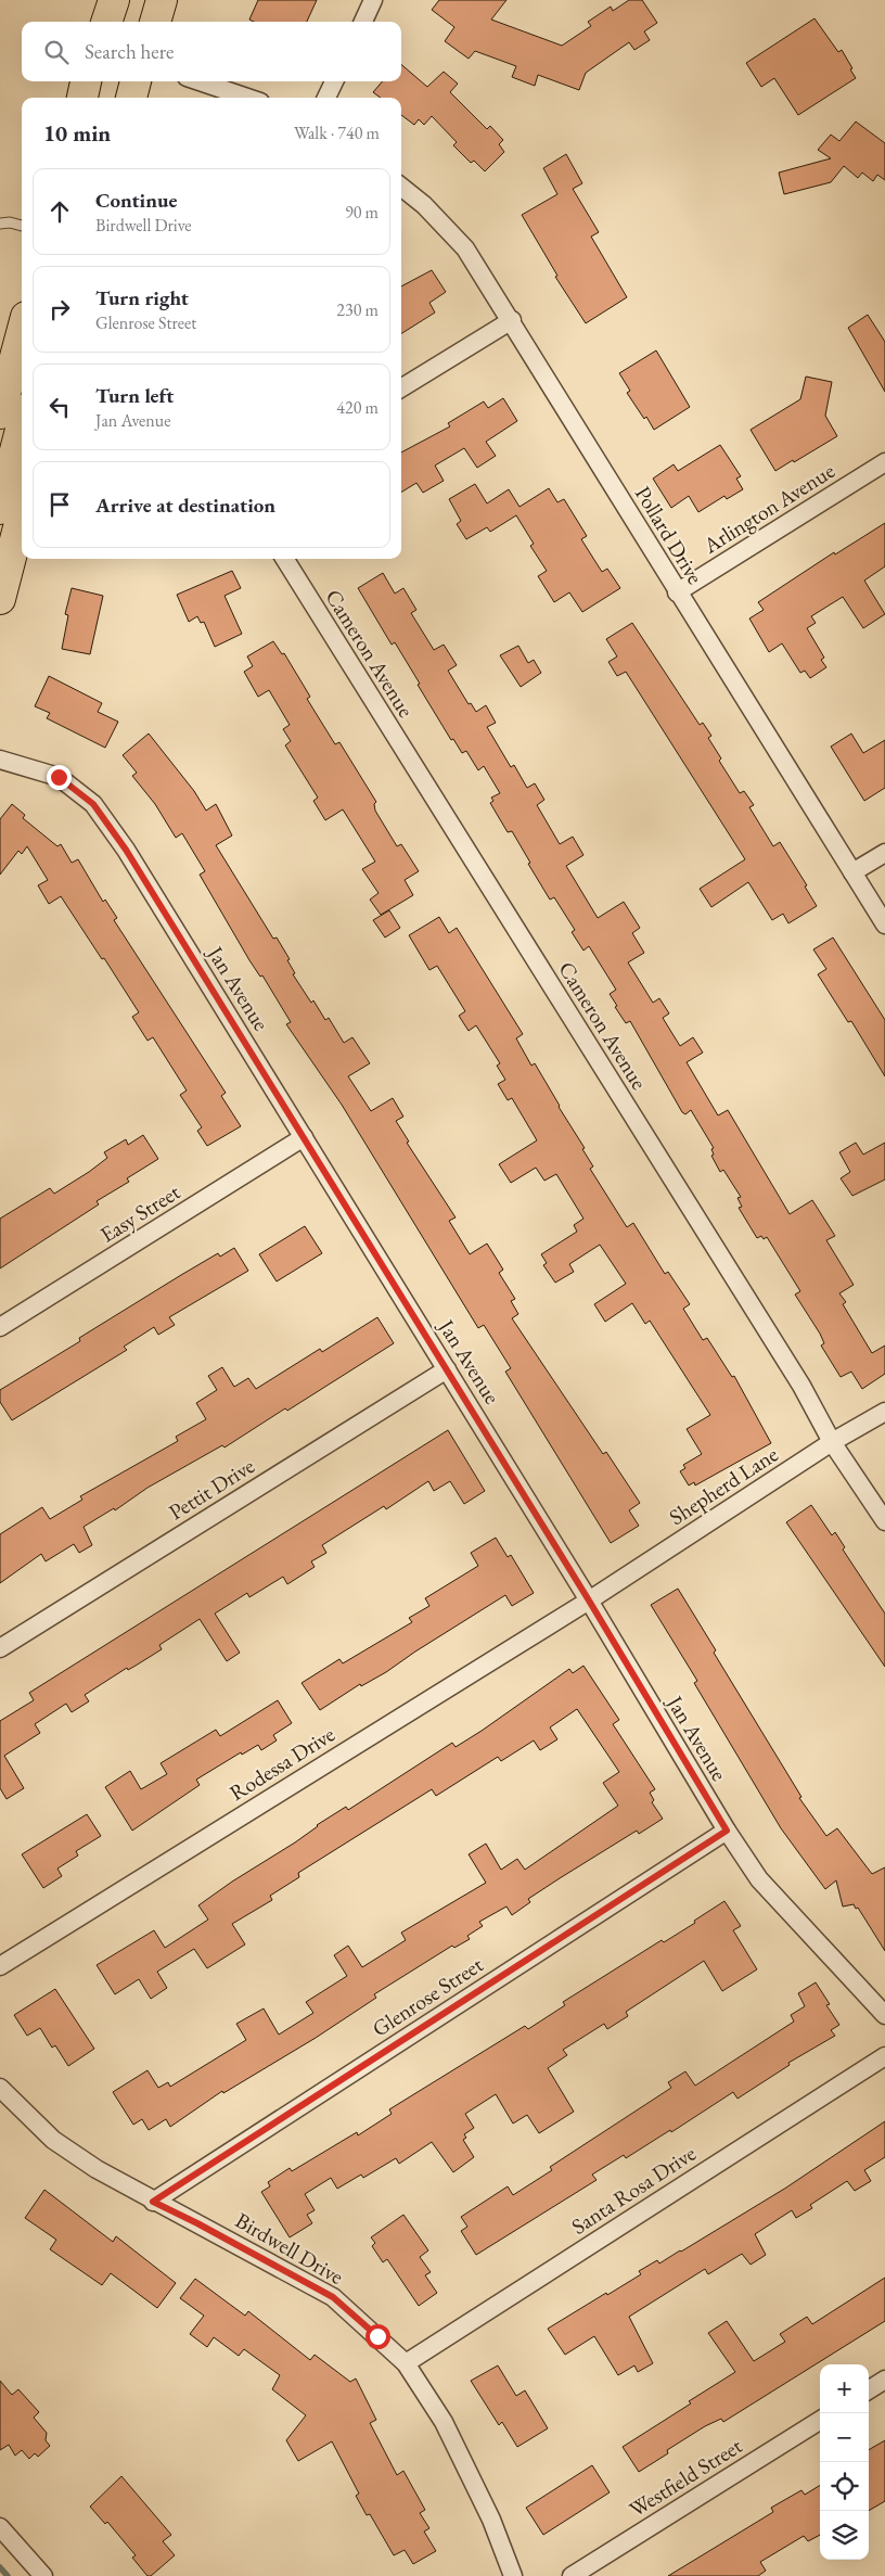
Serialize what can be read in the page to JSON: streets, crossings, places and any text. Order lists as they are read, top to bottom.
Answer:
{
  "streets": {
    "street": [
      "Arlington Avenue",
      "Pollard Drive",
      "Cameron Avenue",
      "Jan Avenue",
      "Easy Street",
      "Shepherd Lane",
      "Pettit Drive",
      "Rodessa Drive",
      "Glenrose Street",
      "Santa Rosa Drive",
      "Birdwell Drive",
      "Westfield Street"
    ]
  },
  "crossings": [
    ["Arlington Avenue", "Pollard Drive"],
    ["Cameron Avenue", "Shepherd Lane"],
    ["Jan Avenue", "Easy Street"],
    ["Jan Avenue", "Shepherd Lane"],
    ["Jan Avenue", "Pettit Drive"],
    ["Jan Avenue", "Rodessa Drive"],
    ["Jan Avenue", "Glenrose Street"],
    ["Shepherd Lane", "Rodessa Drive"],
    ["Glenrose Street", "Birdwell Drive"],
    ["Santa Rosa Drive", "Birdwell Drive"]
  ],
  "page": {
    "search": "Search here",
    "heading": ["10 min", "Walk · 740 m"],
    "list": [
      ["Continue", "Birdwell Drive", "90 m"],
      ["Turn right", "Glenrose Street", "230 m"],
      ["Turn left", "Jan Avenue", "420 m"],
      "Arrive at destination"
    ],
    "map_buttons": ["+", "−"]
  }
}
